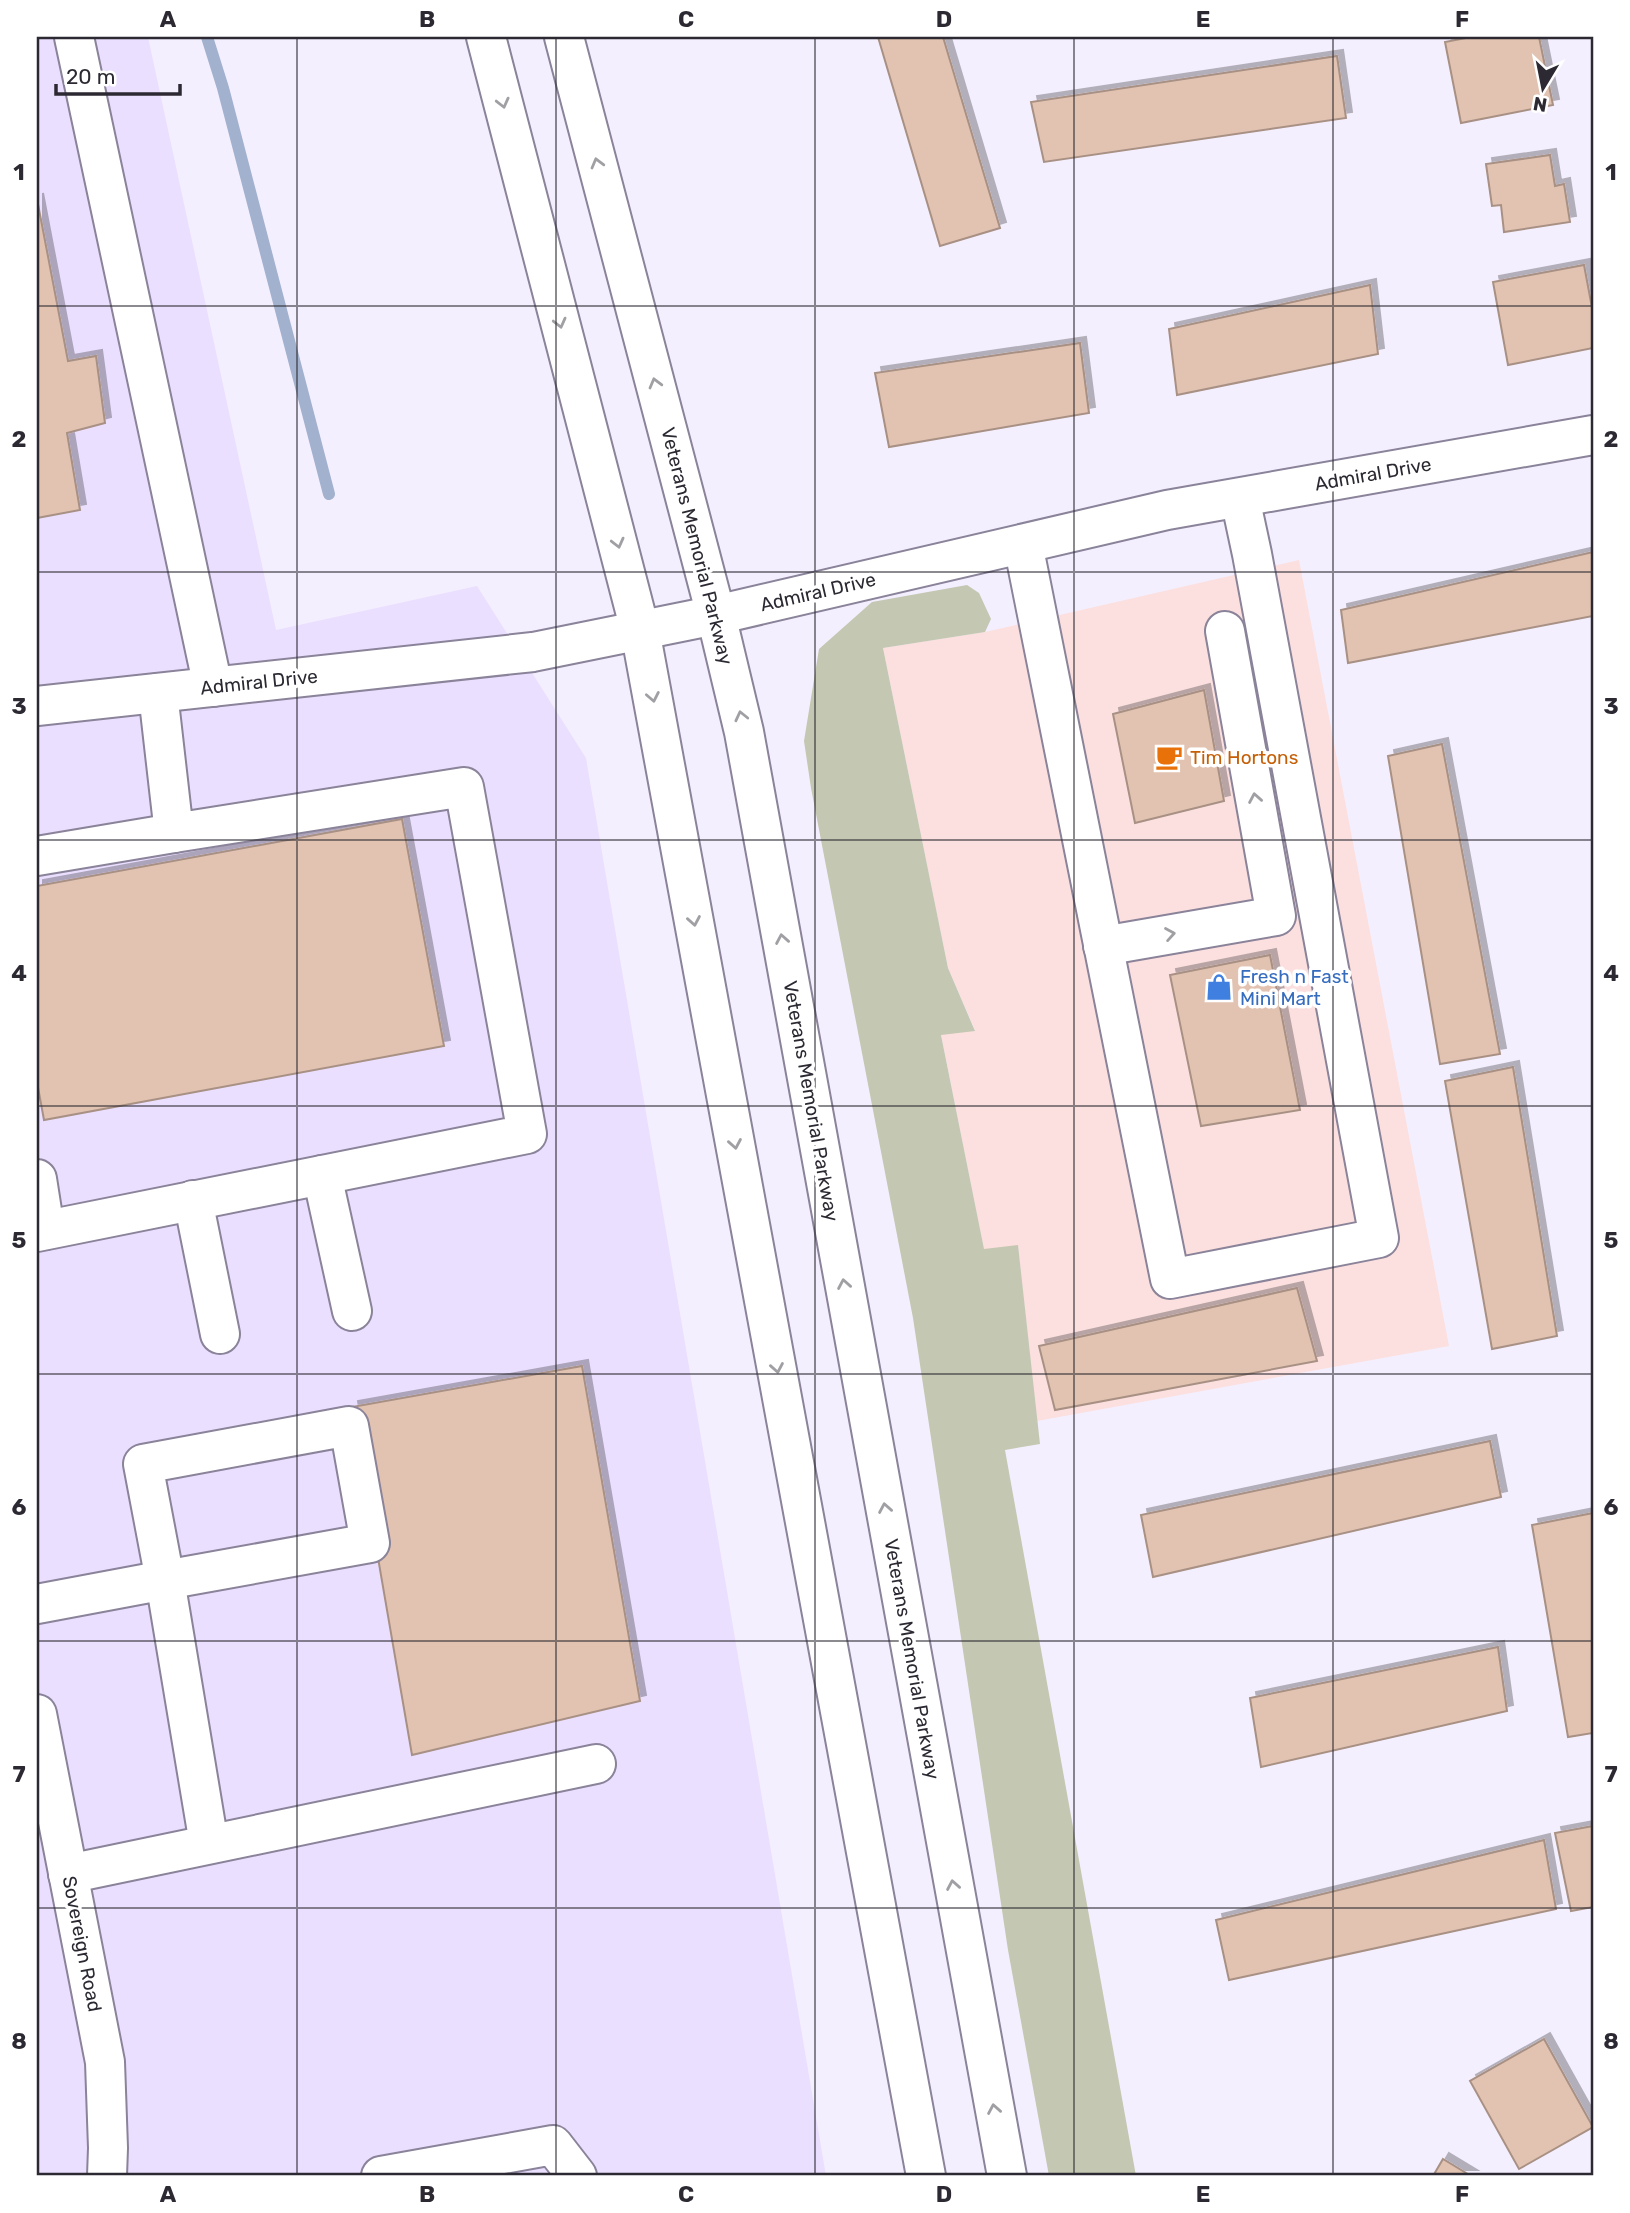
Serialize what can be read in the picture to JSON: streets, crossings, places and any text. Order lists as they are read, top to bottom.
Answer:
{
  "streets": {
    "main road": ["Admiral Drive", "Veterans Memorial Parkway", "Sovereign Road"]
  },
  "crossings": [
    ["Admiral Drive", "Veterans Memorial Parkway"]
  ],
  "places": {
    "cafe": ["Tim Hortons"],
    "shop": ["Fresh n Fast Mini Mart"]
  },
  "scale_bar": "20 m",
  "north": "bottom",
  "grid": {
    "columns": [
      "A",
      "B",
      "C",
      "D",
      "E",
      "F"
    ],
    "rows": [
      "1",
      "2",
      "3",
      "4",
      "5",
      "6",
      "7",
      "8"
    ]
  }
}
